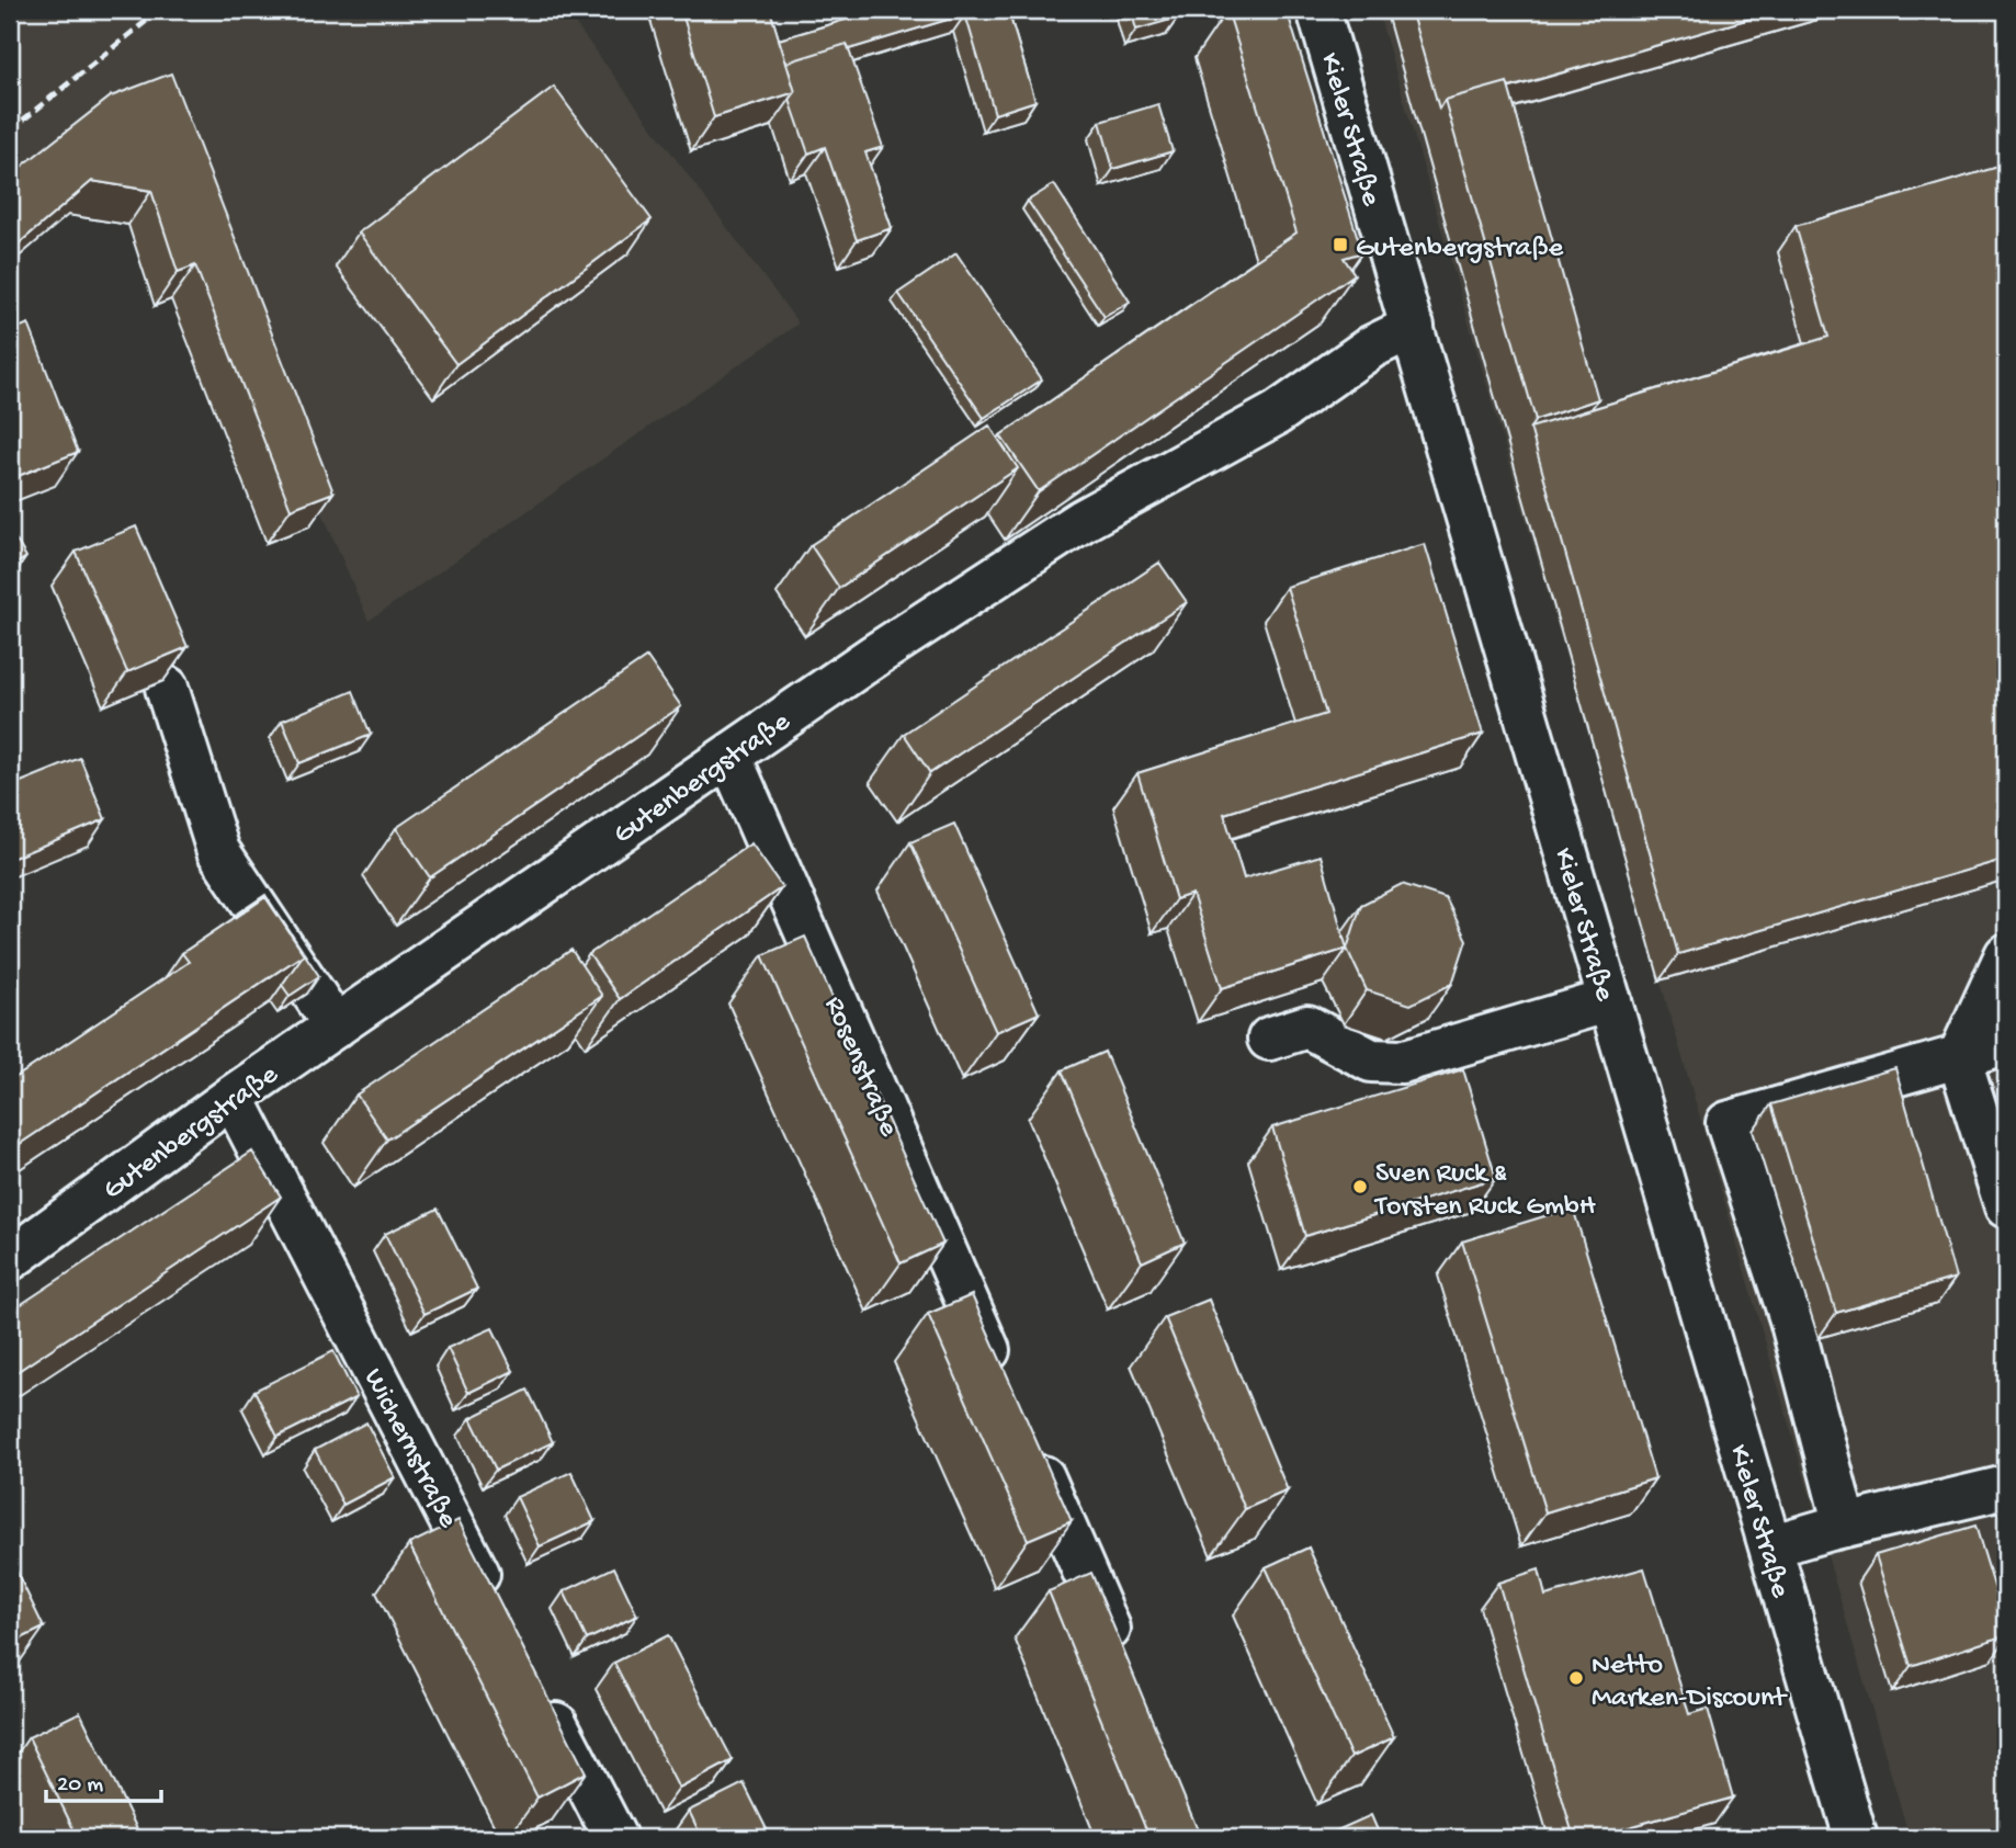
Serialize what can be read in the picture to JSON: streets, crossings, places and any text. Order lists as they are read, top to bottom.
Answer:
{
  "streets": {
    "street": [
      "Kieler Straße",
      "Gutenbergstraße",
      "Rosenstraße",
      "Wichernstraße"
    ]
  },
  "crossings": [
    ["Kieler Straße", "Gutenbergstraße"],
    ["Gutenbergstraße", "Rosenstraße"],
    ["Gutenbergstraße", "Wichernstraße"]
  ],
  "places": {
    "transit": ["Gutenbergstraße"],
    "other": ["Sven Ruck & Torsten Ruck GmbH", "Netto Marken-Discount"]
  },
  "scale_bar": "20 m"
}
